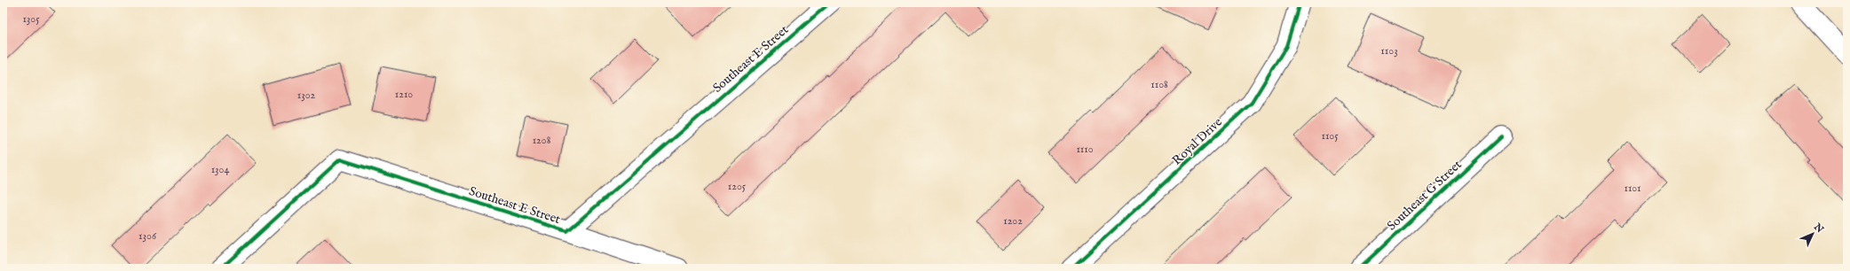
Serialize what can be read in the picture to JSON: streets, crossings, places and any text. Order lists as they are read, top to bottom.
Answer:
{
  "streets": {
    "street": ["Southeast E Street", "Royal Drive", "Southeast G Street"]
  },
  "house_numbers": [
    "1305",
    "1103",
    "1108",
    "1210",
    "1302",
    "1105",
    "1208",
    "1110",
    "1304",
    "1205",
    "1101",
    "1202",
    "1306"
  ],
  "north": "top right"
}
